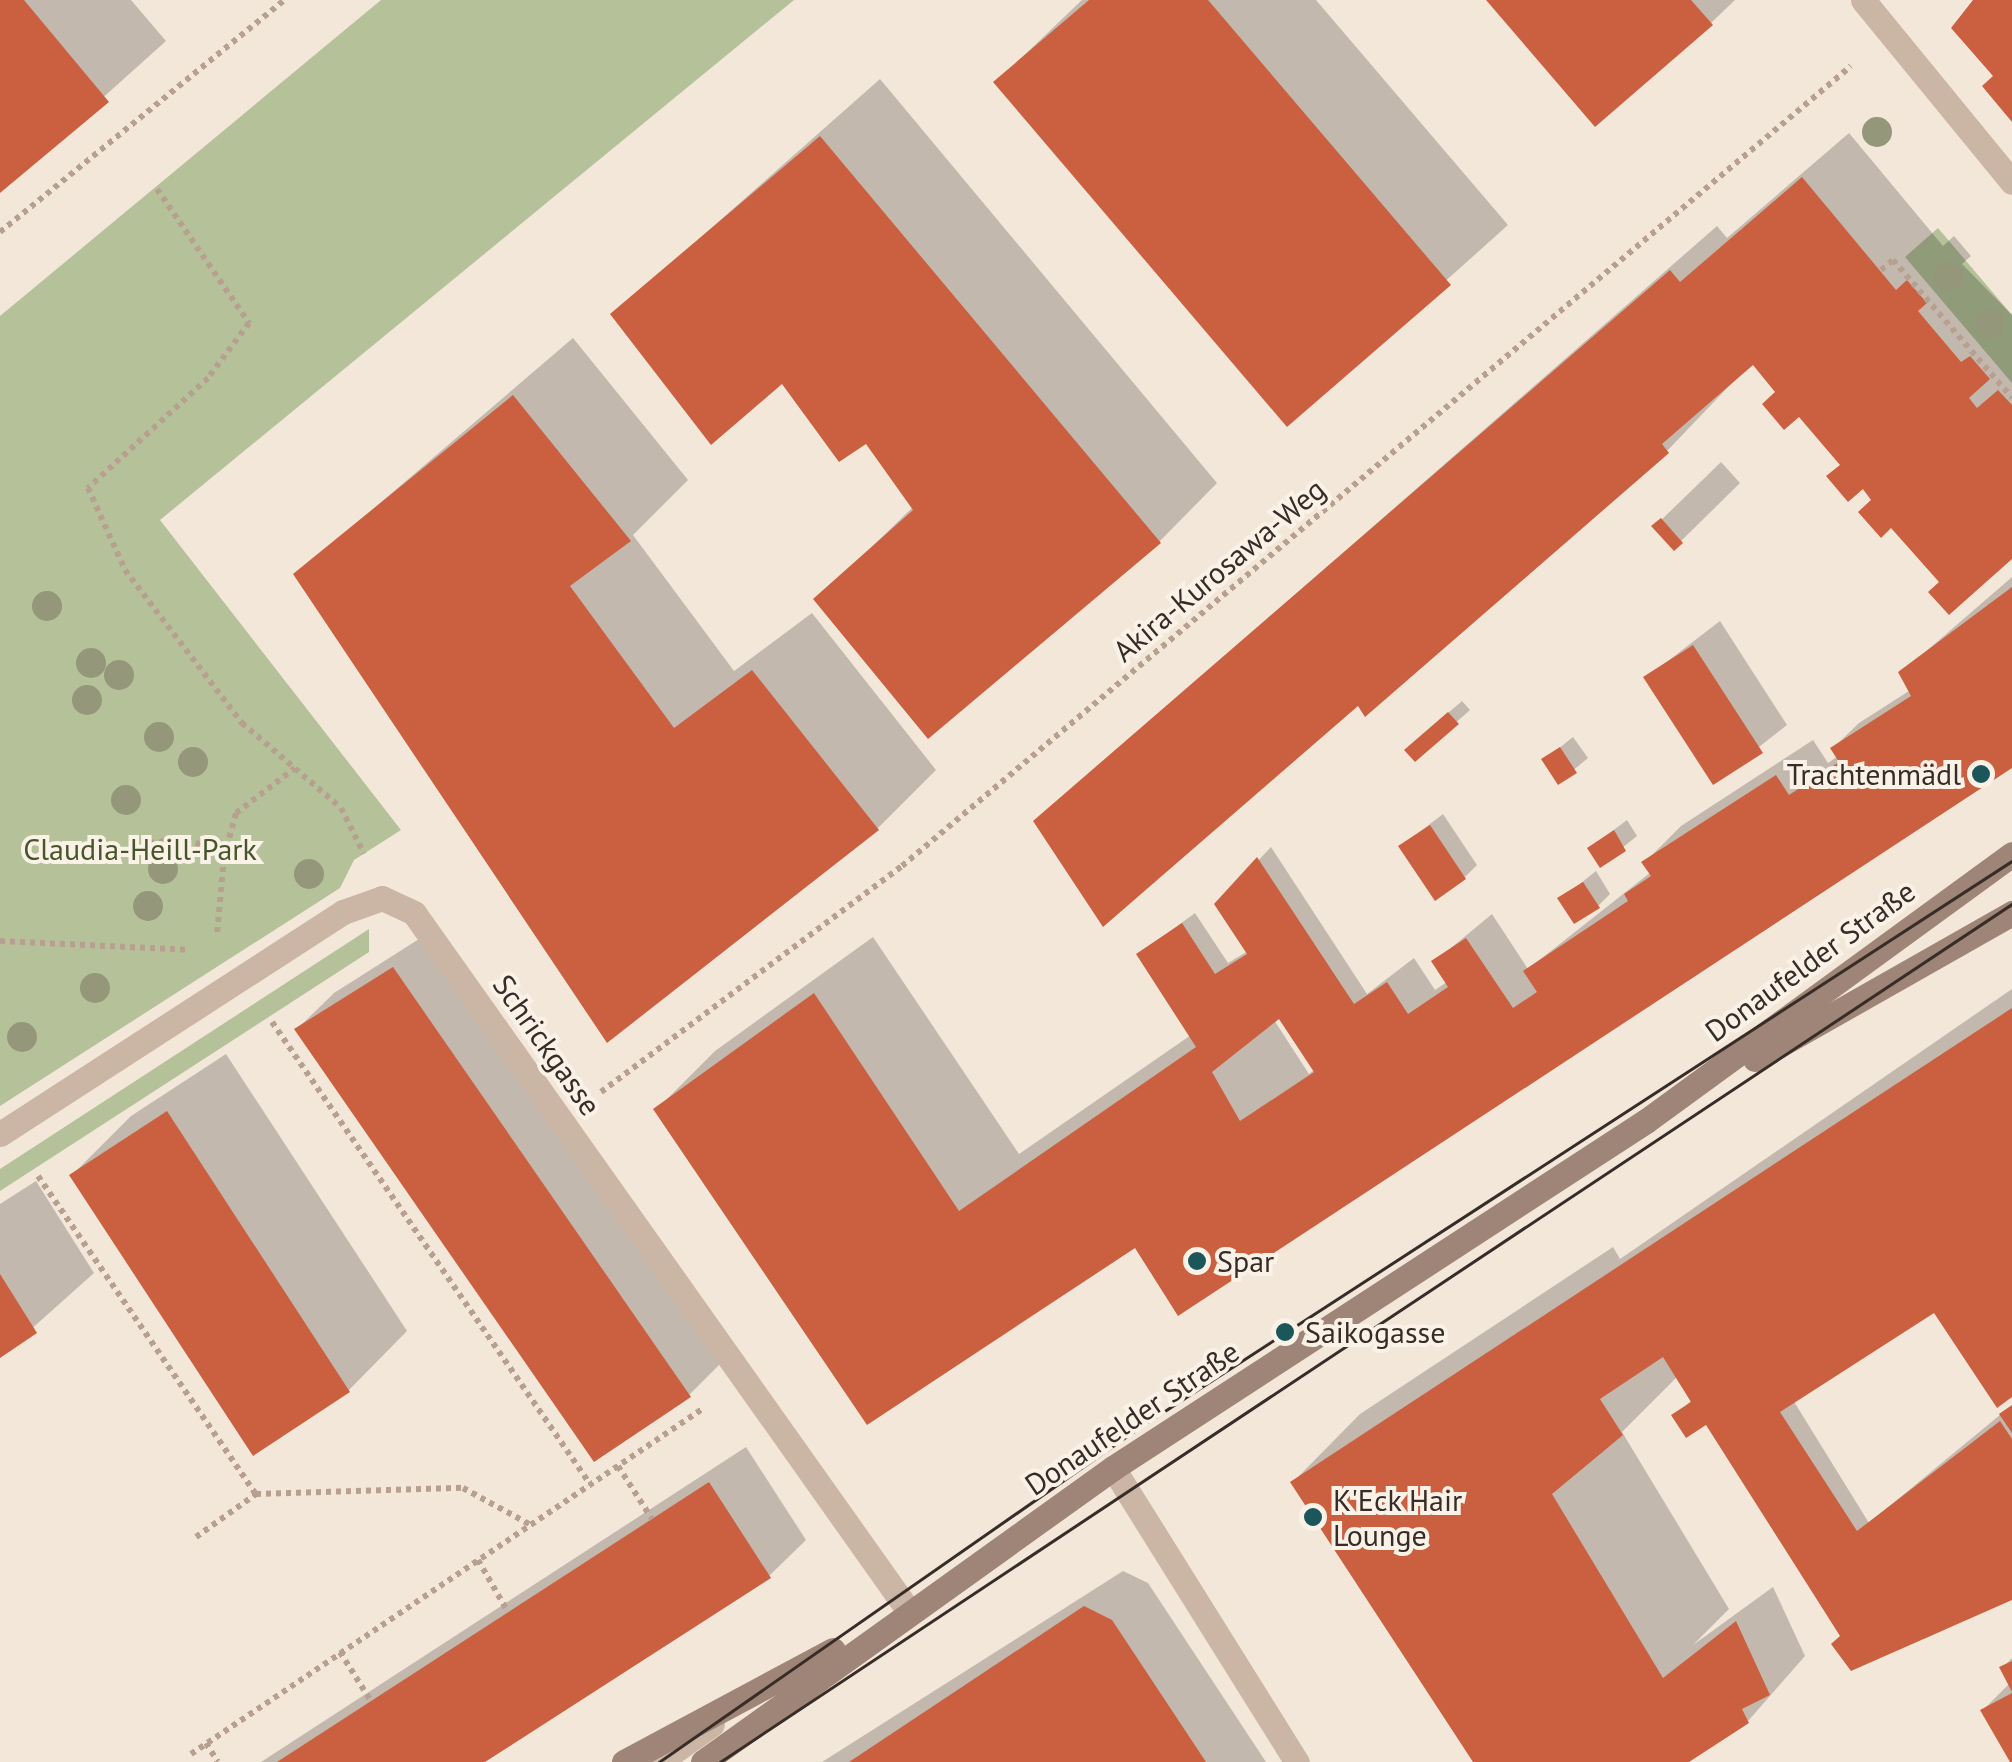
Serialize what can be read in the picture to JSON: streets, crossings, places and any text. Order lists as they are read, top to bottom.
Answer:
{
  "streets": {
    "main road": ["Donaufelder Straße"],
    "street": ["Schrickgasse"],
    "path": ["Akira-Kurosawa-Weg"]
  },
  "crossings": [
    ["Akira-Kurosawa-Weg", "Schrickgasse"],
    ["Donaufelder Straße", "Schrickgasse"]
  ],
  "parks": ["Claudia-Heill-Park"],
  "places": [
    "Trachtenmädl",
    "Spar",
    "Saikogasse",
    "K'Eck Hair Lounge"
  ]
}
